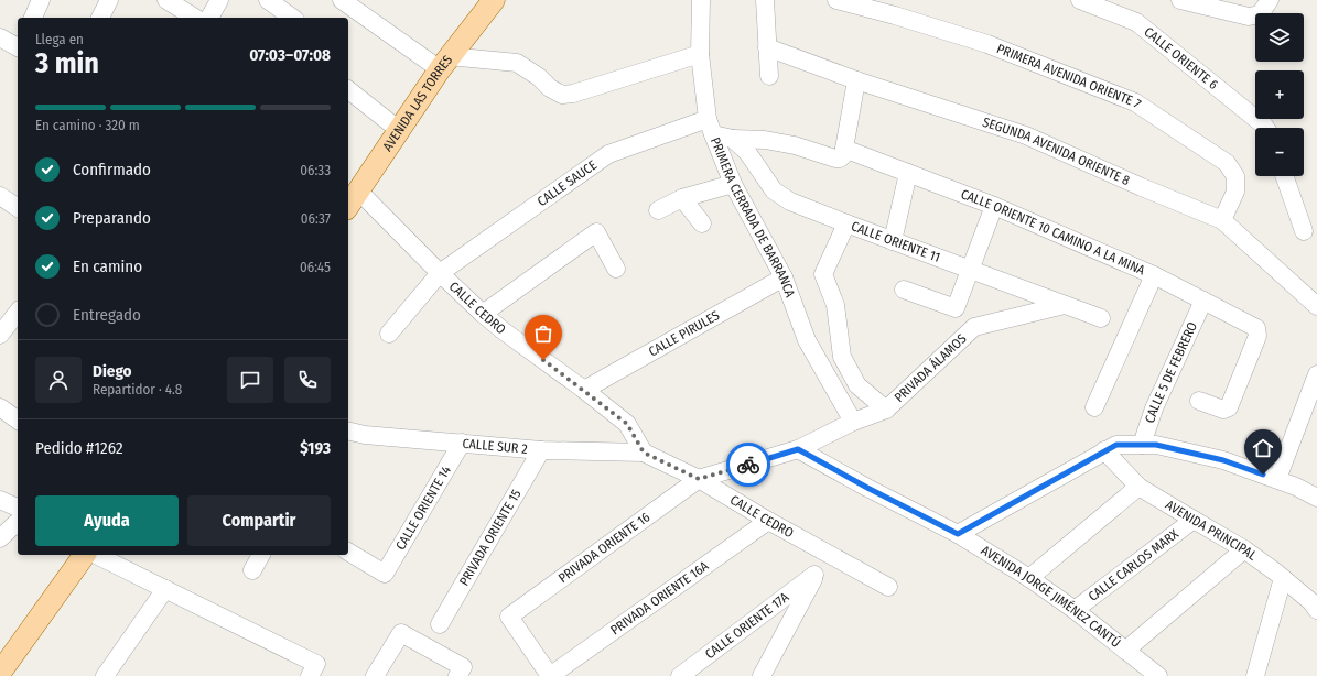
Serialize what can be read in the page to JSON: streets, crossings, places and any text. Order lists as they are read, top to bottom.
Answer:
{
  "streets": {
    "main road": ["AVENIDA LAS TORRES"],
    "street": [
      "CALLE ORIENTE 6",
      "PRIMERA AVENIDA ORIENTE 7",
      "SEGUNDA AVENIDA ORIENTE 8",
      "CALLE SAUCE",
      "PRIMERA CERRADA DE BARRANCA",
      "CALLE ORIENTE 10 CAMINO A LA MINA",
      "CALLE ORIENTE 11",
      "CALLE CEDRO",
      "CALLE PIRULES",
      "PRIVADA ÁLAMOS",
      "CALLE 5 DE FEBRERO",
      "CALLE SUR 2",
      "CALLE ORIENTE 14",
      "AVENIDA PRINCIPAL",
      "PRIVADA ORIENTE 15",
      "PRIVADA ORIENTE 16",
      "CALLE CARLOS MARX",
      "AVENIDA JORGE JIMÉNEZ CANTÚ",
      "PRIVADA ORIENTE 16A",
      "CALLE ORIENTE 17A"
    ]
  },
  "crossings": [
    ["PRIMERA AVENIDA ORIENTE 7", "SEGUNDA AVENIDA ORIENTE 8"],
    ["AVENIDA LAS TORRES", "CALLE CEDRO"],
    ["CALLE SAUCE", "PRIMERA CERRADA DE BARRANCA"],
    ["CALLE SAUCE", "CALLE CEDRO"],
    ["PRIMERA CERRADA DE BARRANCA", "CALLE PIRULES"],
    ["PRIMERA CERRADA DE BARRANCA", "PRIVADA ORIENTE 16"],
    ["CALLE ORIENTE 10 CAMINO A LA MINA", "CALLE ORIENTE 11"],
    ["CALLE ORIENTE 10 CAMINO A LA MINA", "CALLE 5 DE FEBRERO"],
    ["CALLE ORIENTE 11", "PRIVADA ÁLAMOS"],
    ["CALLE CEDRO", "CALLE PIRULES"],
    ["CALLE CEDRO", "CALLE SUR 2"],
    ["CALLE CEDRO", "PRIVADA ORIENTE 16"],
    ["CALLE CEDRO", "PRIVADA ORIENTE 16A"],
    ["PRIVADA ÁLAMOS", "PRIVADA ORIENTE 16"],
    ["CALLE SUR 2", "CALLE ORIENTE 14"],
    ["CALLE SUR 2", "PRIVADA ORIENTE 15"],
    ["AVENIDA PRINCIPAL", "CALLE CARLOS MARX"],
    ["PRIVADA ORIENTE 16", "AVENIDA JORGE JIMÉNEZ CANTÚ"],
    ["PRIVADA ORIENTE 16", "PRIVADA ORIENTE 16A"],
    ["CALLE CARLOS MARX", "AVENIDA JORGE JIMÉNEZ CANTÚ"]
  ],
  "page": {
    "map_buttons": ["+", "−"],
    "heading": ["3 min", "Llega en", "07:03–07:08"],
    "panel": [
      "Diego",
      "Repartidor · 4.8",
      "Pedido #1262",
      "$193"
    ],
    "bar": "En camino · 320 m",
    "list": [
      ["Confirmado", "06:33"],
      ["Preparando", "06:37"],
      ["En camino", "06:45"],
      "Entregado"
    ],
    "buttons": ["Ayuda", "Compartir"]
  }
}
